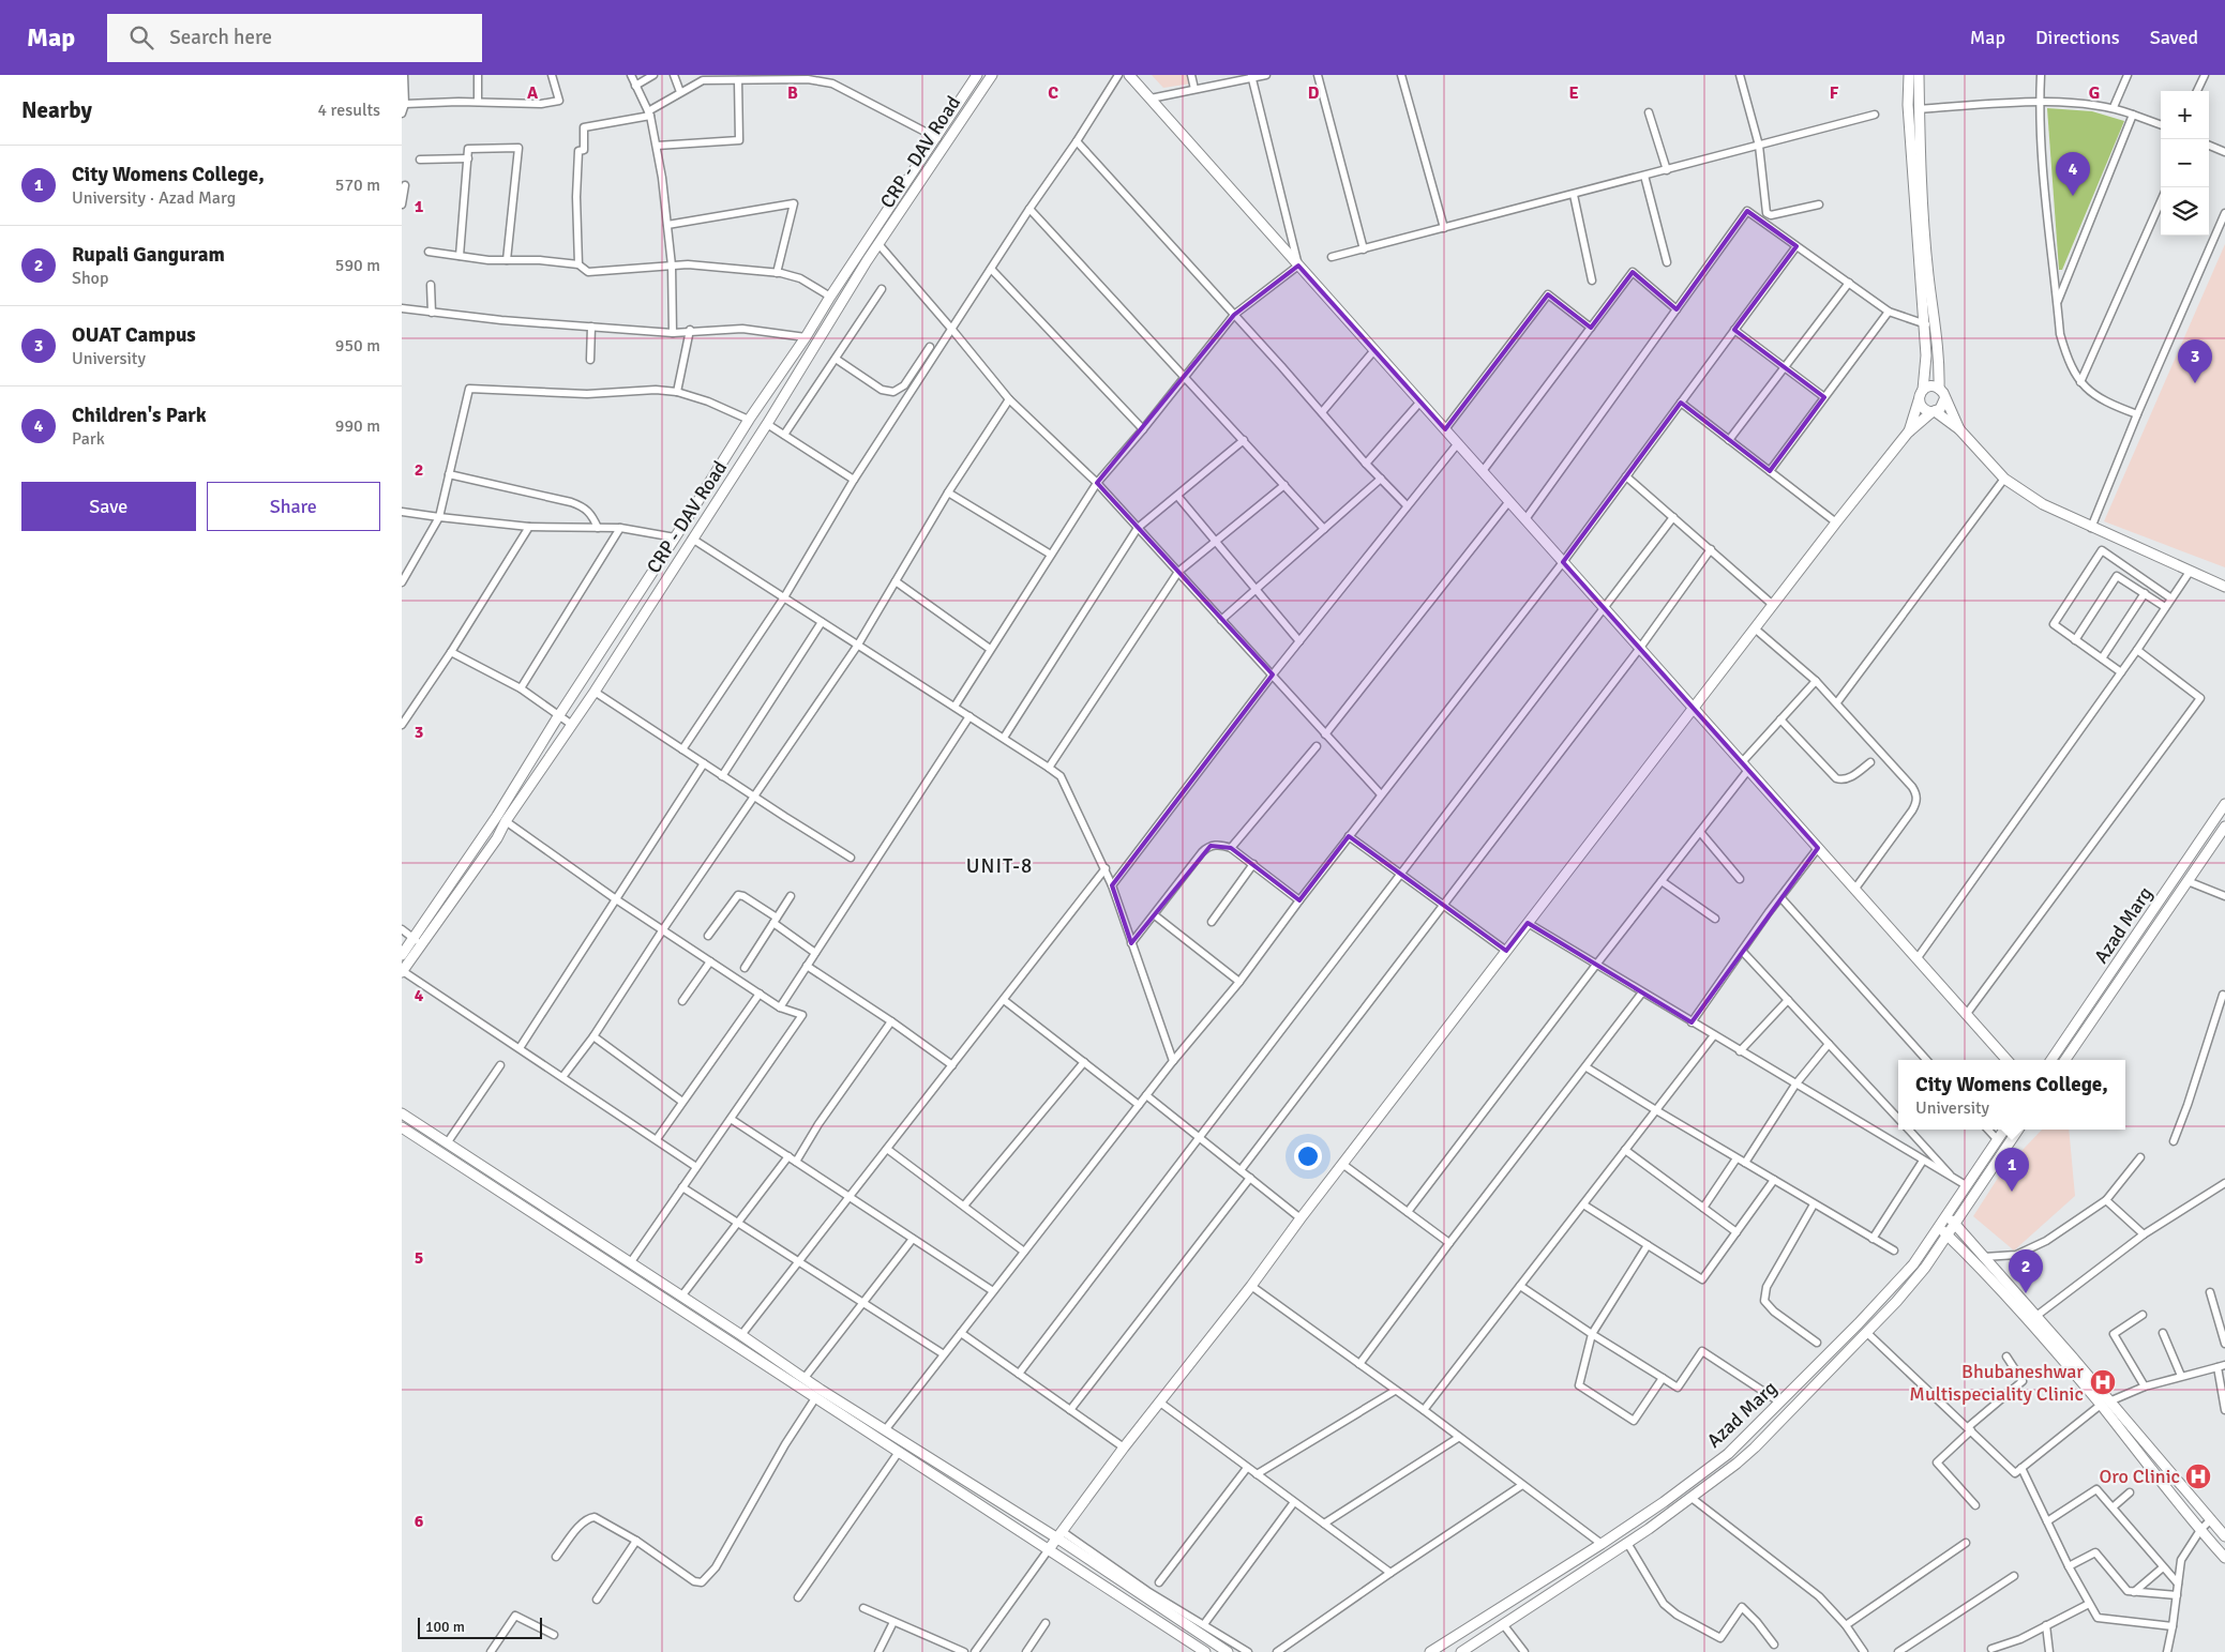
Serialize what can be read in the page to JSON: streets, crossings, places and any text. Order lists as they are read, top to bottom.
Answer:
{
  "streets": {
    "street": ["CRP - DAV Road", "Azad Marg"]
  },
  "districts": ["UNIT-8"],
  "places": {
    "hospital": ["Bhubaneshwar Multispeciality Clinic", "Oro Clinic"]
  },
  "scale_bar": "100 m",
  "page": {
    "header": "Map",
    "search": "Search here",
    "nav": ["Map", "Directions", "Saved"],
    "heading": ["Nearby", "4 results"],
    "map_buttons": ["+", "−"],
    "list": [
      {
        "mark": "1",
        "name": "City Womens College,",
        "note": "University · Azad Marg",
        "value": "570 m"
      },
      {
        "mark": "2",
        "name": "Rupali Ganguram",
        "note": "Shop",
        "value": "590 m"
      },
      {
        "mark": "3",
        "name": "OUAT Campus",
        "note": "University",
        "value": "950 m"
      },
      {
        "mark": "4",
        "name": "Children's Park",
        "note": "Park",
        "value": "990 m"
      }
    ],
    "pins": [
      "4",
      "3",
      "1",
      "2"
    ],
    "buttons": ["Save", "Share"],
    "popup": ["City Womens College,", "University"],
    "scale": "100 m"
  },
  "grid": {
    "columns": [
      "A",
      "B",
      "C",
      "D",
      "E",
      "F",
      "G"
    ],
    "rows": [
      "1",
      "2",
      "3",
      "4",
      "5",
      "6"
    ]
  }
}
